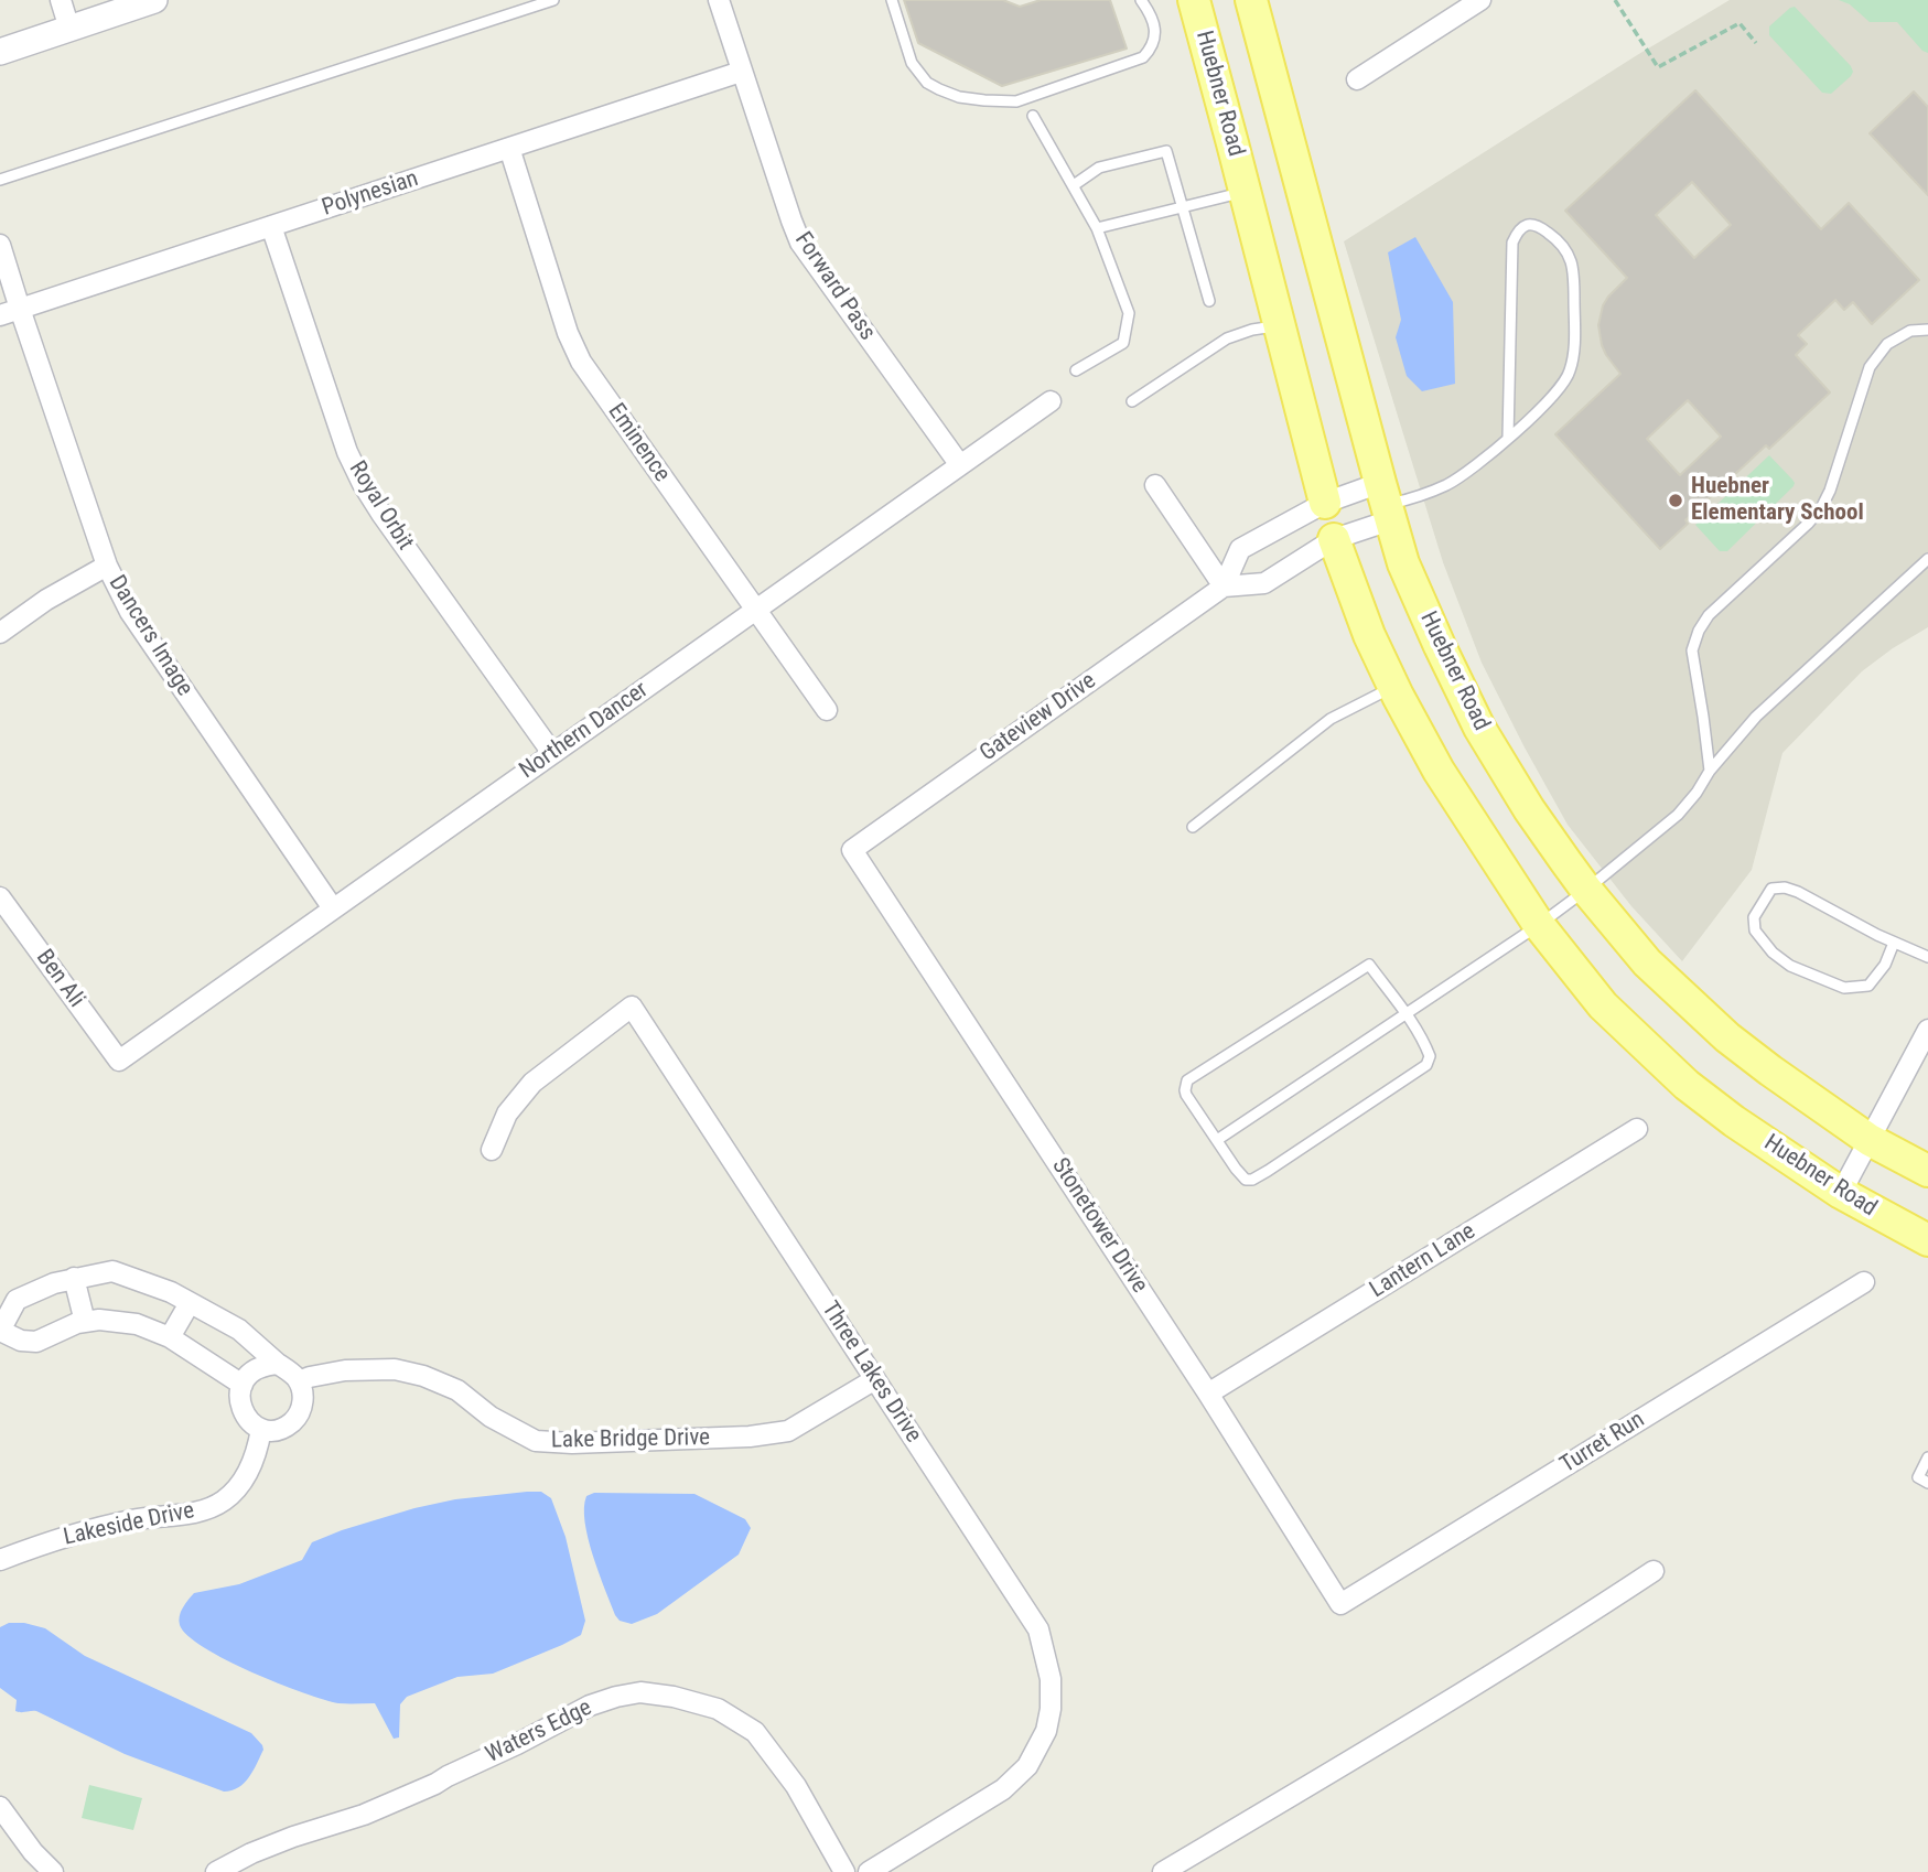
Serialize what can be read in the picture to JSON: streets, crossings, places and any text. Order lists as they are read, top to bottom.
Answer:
{
  "streets": {
    "main road": ["Huebner Road"],
    "street": [
      "Polynesian",
      "Forward Pass",
      "Eminence",
      "Royal Orbit",
      "Dancers Image",
      "Gateview Drive",
      "Northern Dancer",
      "Ben Ali",
      "Stonetower Drive",
      "Lantern Lane",
      "Three Lakes Drive",
      "Lake Bridge Drive",
      "Turret Run",
      "Lakeside Drive",
      "Waters Edge"
    ]
  },
  "crossings": [
    ["Polynesian", "Forward Pass"],
    ["Polynesian", "Eminence"],
    ["Polynesian", "Royal Orbit"],
    ["Polynesian", "Dancers Image"],
    ["Forward Pass", "Northern Dancer"],
    ["Eminence", "Northern Dancer"],
    ["Royal Orbit", "Northern Dancer"],
    ["Dancers Image", "Northern Dancer"],
    ["Gateview Drive", "Stonetower Drive"],
    ["Northern Dancer", "Ben Ali"],
    ["Stonetower Drive", "Lantern Lane"],
    ["Stonetower Drive", "Turret Run"],
    ["Three Lakes Drive", "Lake Bridge Drive"],
    ["Lake Bridge Drive", "Lakeside Drive"]
  ],
  "places": ["Huebner Elementary School"]
}
